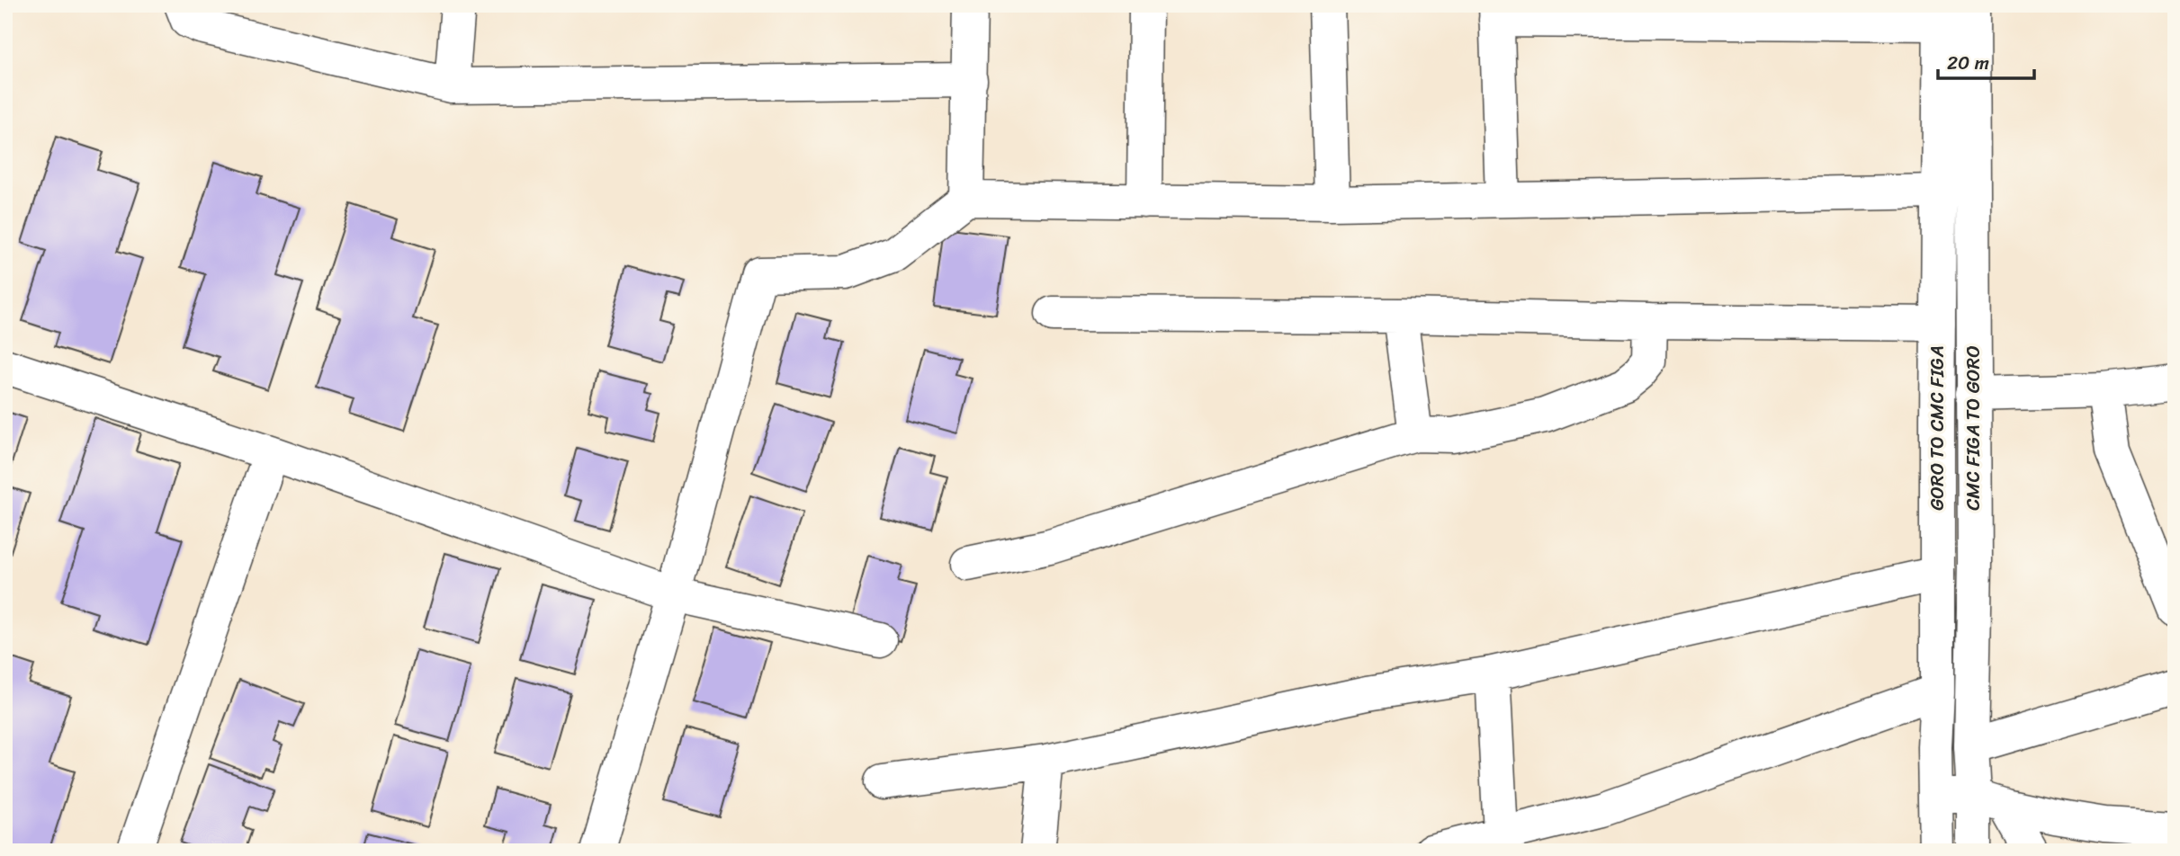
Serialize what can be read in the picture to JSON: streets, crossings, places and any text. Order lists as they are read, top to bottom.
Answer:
{
  "streets": {
    "street": ["GORO TO CMC FIGA", "CMC FIGA TO GORO"]
  },
  "scale_bar": "20 m"
}
